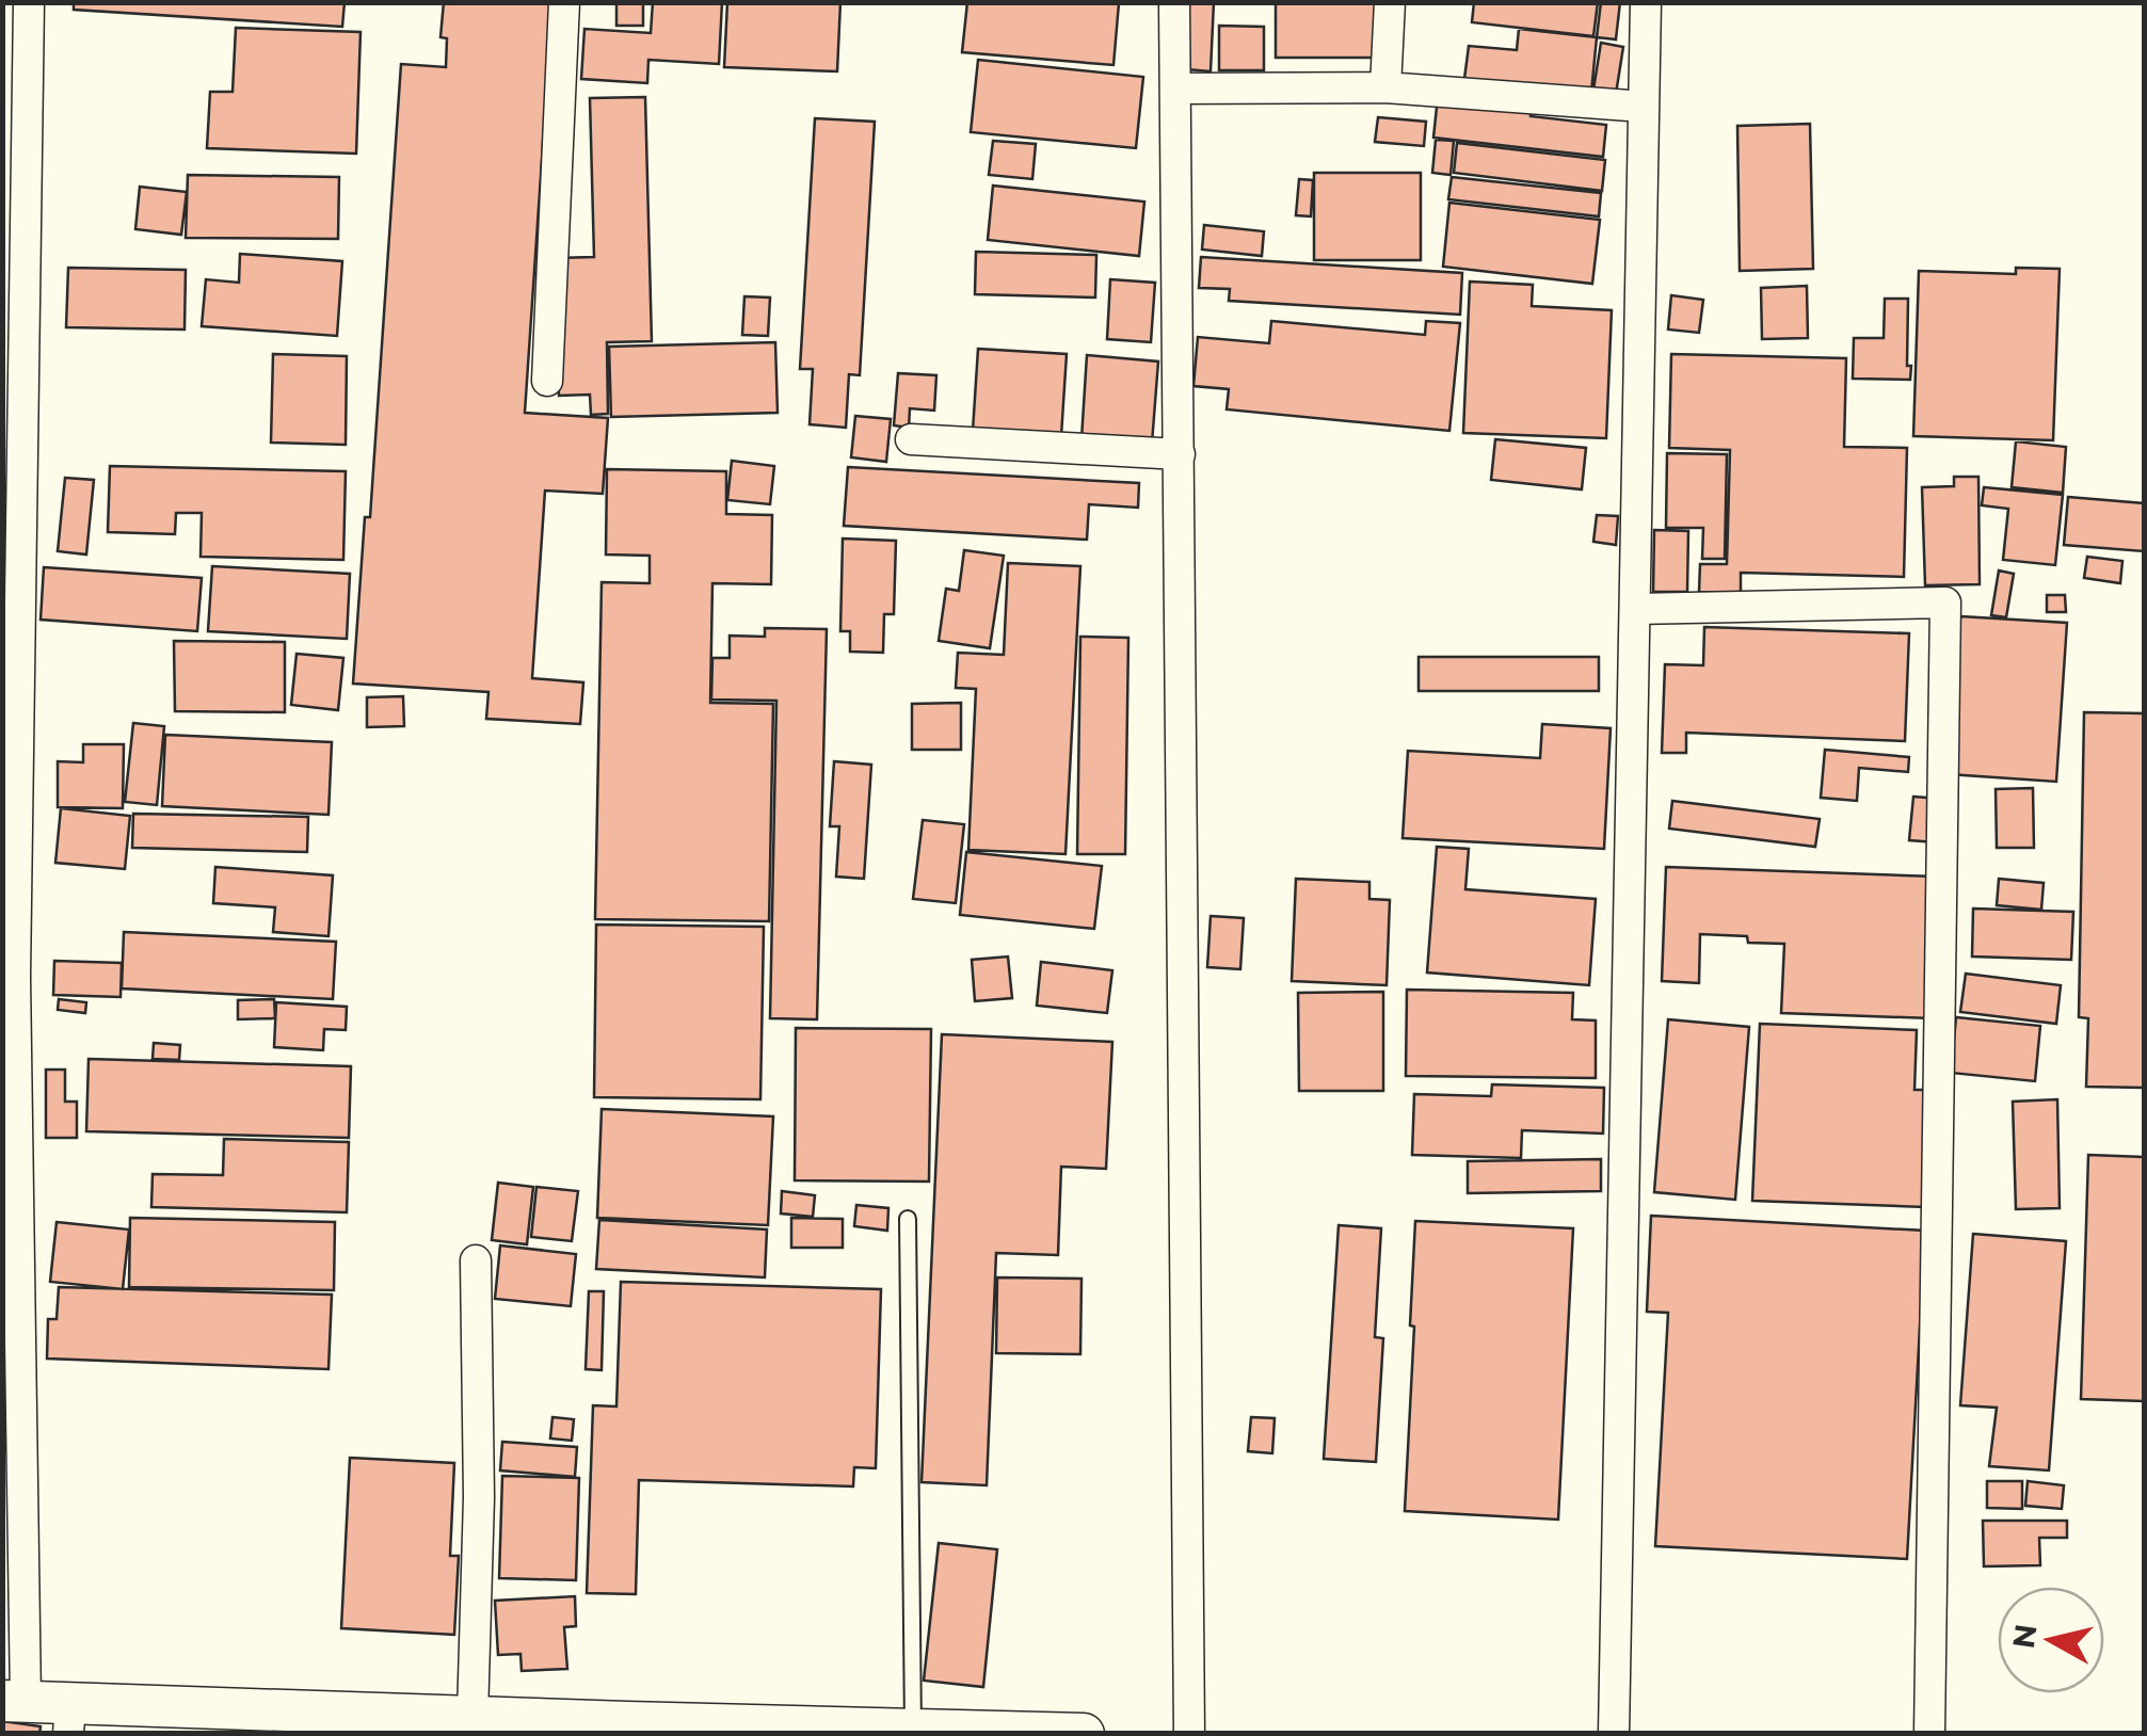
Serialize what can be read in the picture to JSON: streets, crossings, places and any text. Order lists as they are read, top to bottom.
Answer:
{
  "north": "left"
}
